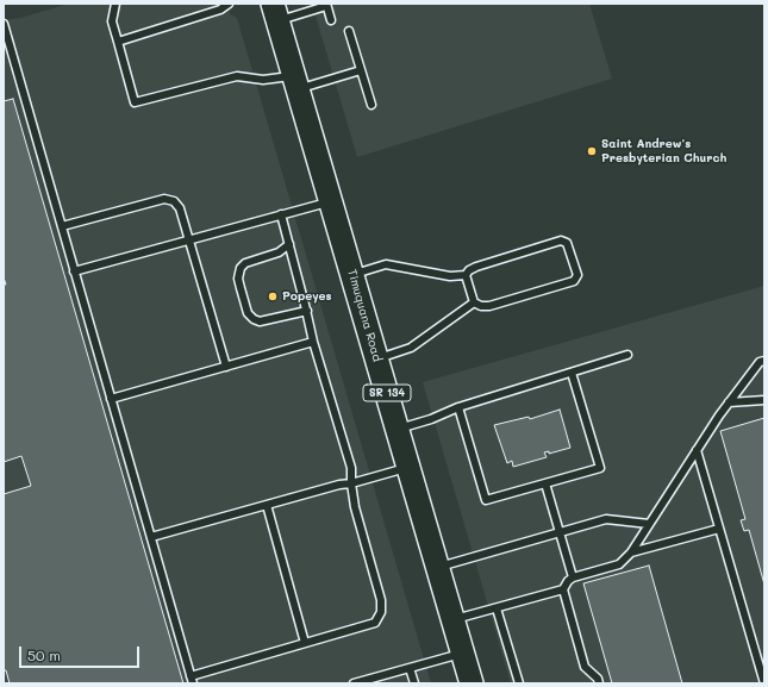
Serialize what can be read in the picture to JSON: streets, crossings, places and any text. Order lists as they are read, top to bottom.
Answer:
{
  "streets": {
    "main road": ["Timuquana Road", "SR 134"]
  },
  "places": ["Saint Andrew's Presbyterian Church", "Popeyes"],
  "scale_bar": "50 m"
}
